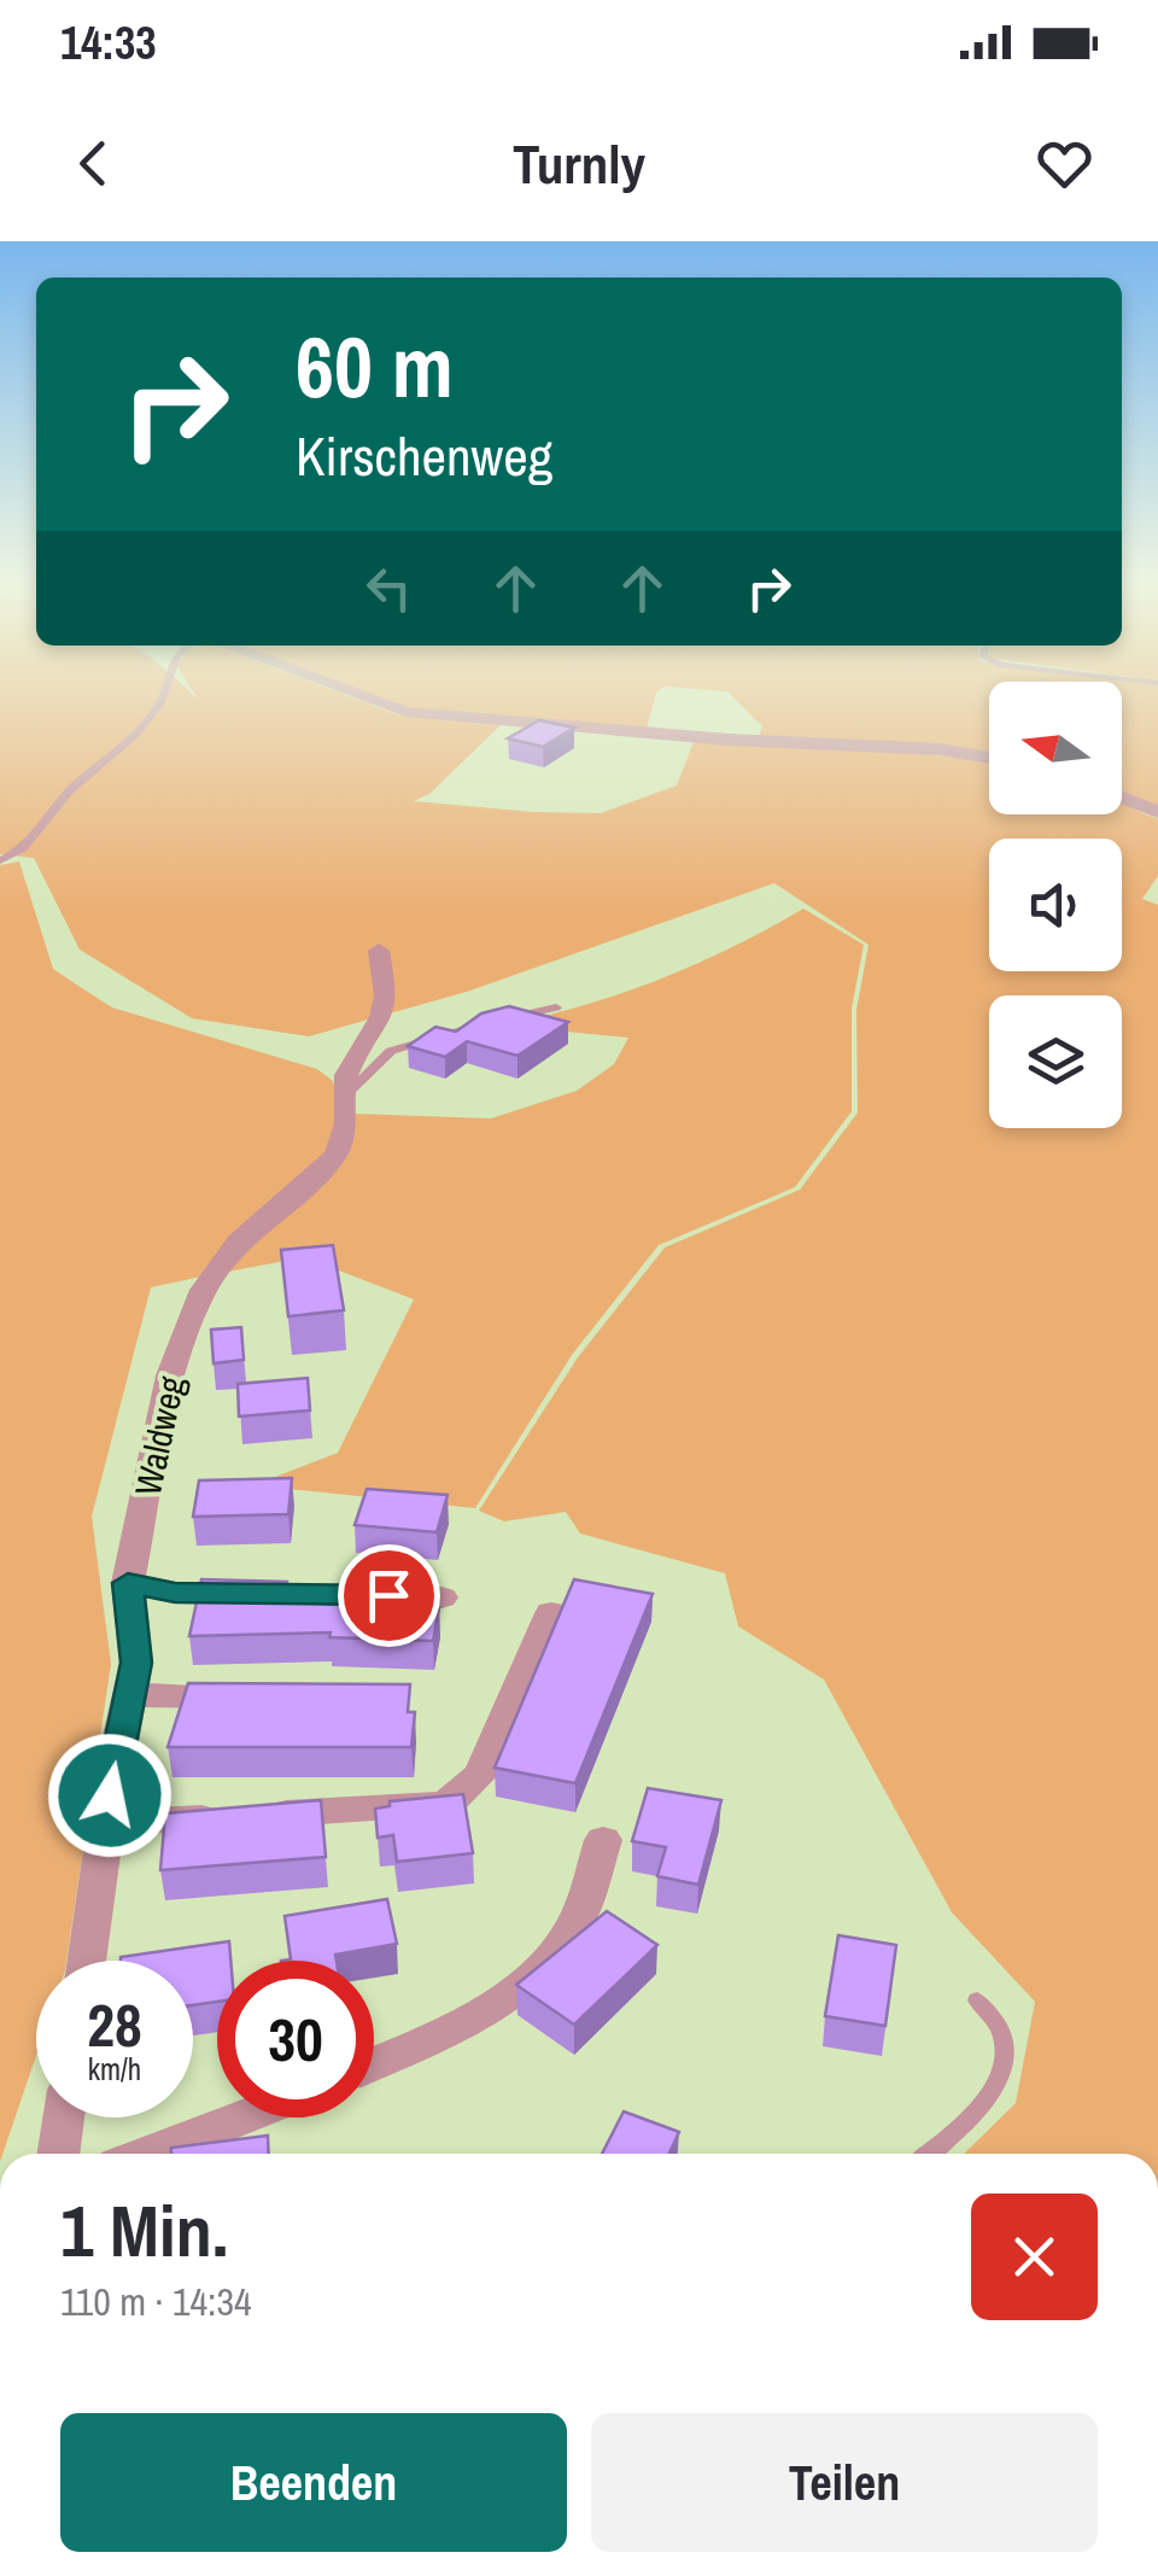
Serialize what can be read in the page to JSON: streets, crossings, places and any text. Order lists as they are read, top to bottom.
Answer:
{
  "streets": {
    "street": ["Waldweg"]
  },
  "north": "left",
  "page": {
    "status": "14:33",
    "header": "Turnly",
    "turn": ["60 m", "Kirschenweg"],
    "speed": "28 km/h",
    "limit": "30",
    "heading": ["1 Min.", "110 m · 14:34"],
    "buttons": ["Beenden", "Teilen"]
  }
}
